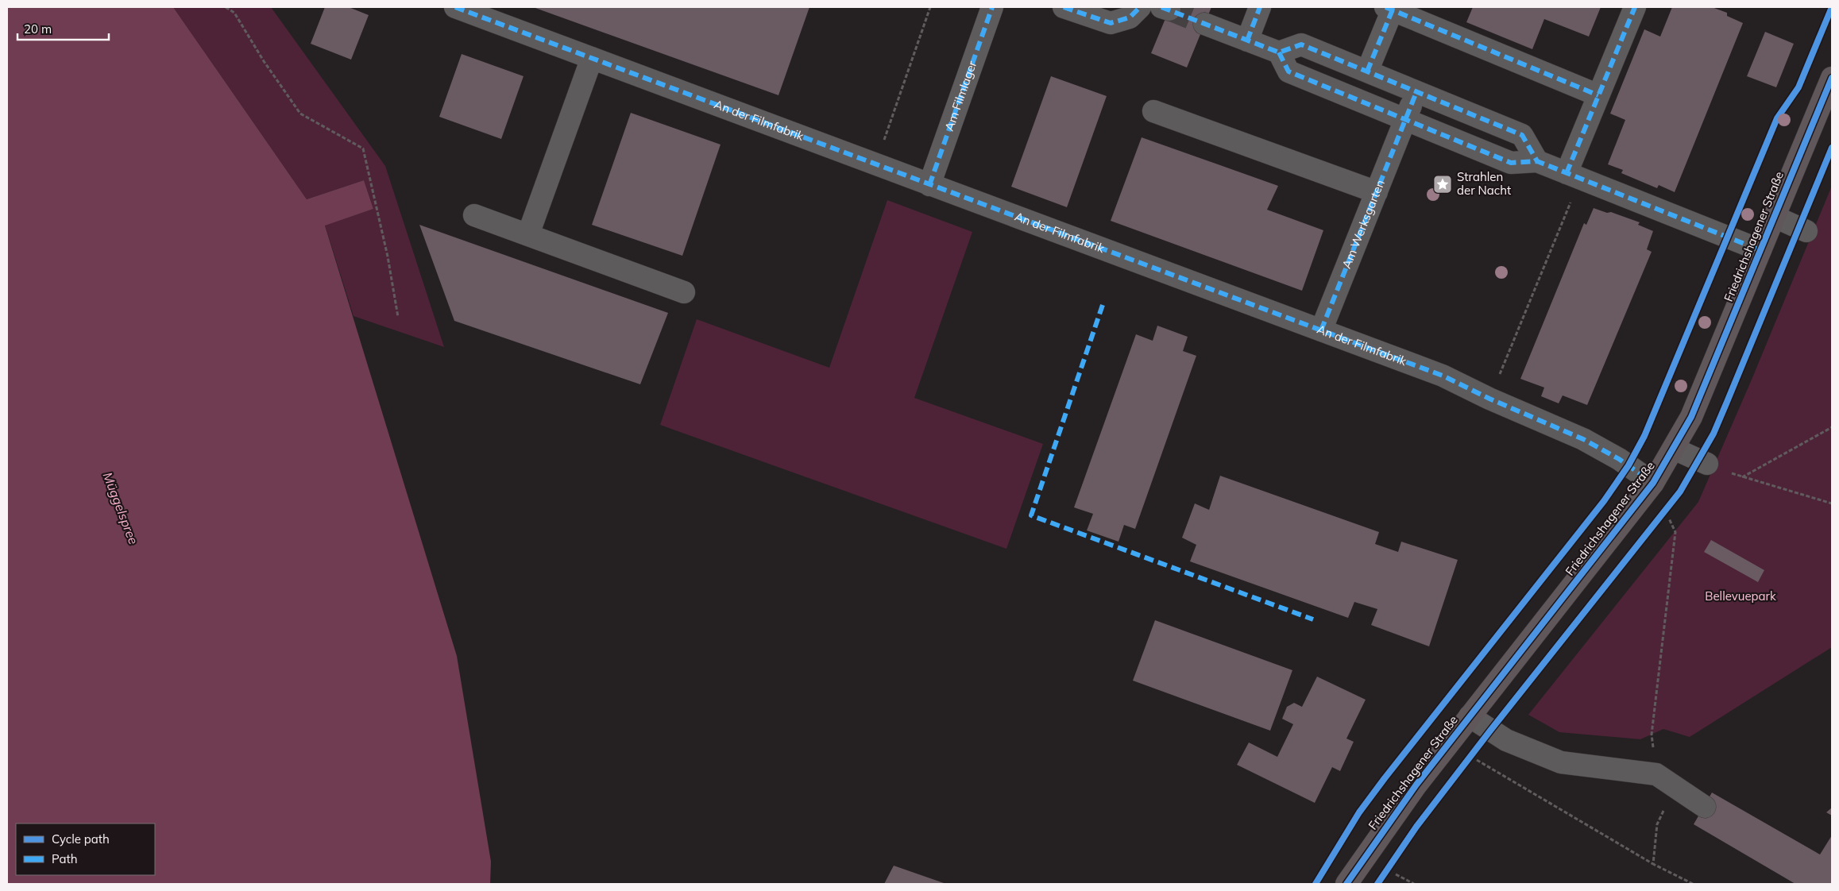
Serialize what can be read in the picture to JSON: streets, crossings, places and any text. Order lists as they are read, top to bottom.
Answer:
{
  "streets": {
    "main road": ["Friedrichshagener Straße"],
    "street": ["Am Filmlager", "An der Filmfabrik", "Am Werksgarten"]
  },
  "crossings": [
    ["Am Filmlager", "An der Filmfabrik"],
    ["An der Filmfabrik", "Am Werksgarten"],
    ["An der Filmfabrik", "Friedrichshagener Straße"]
  ],
  "water": ["Müggelspree"],
  "parks": ["Bellevuepark"],
  "places": {
    "place": ["Strahlen der Nacht"]
  },
  "legend": ["Cycle path", "Path"],
  "scale_bar": "20 m"
}
